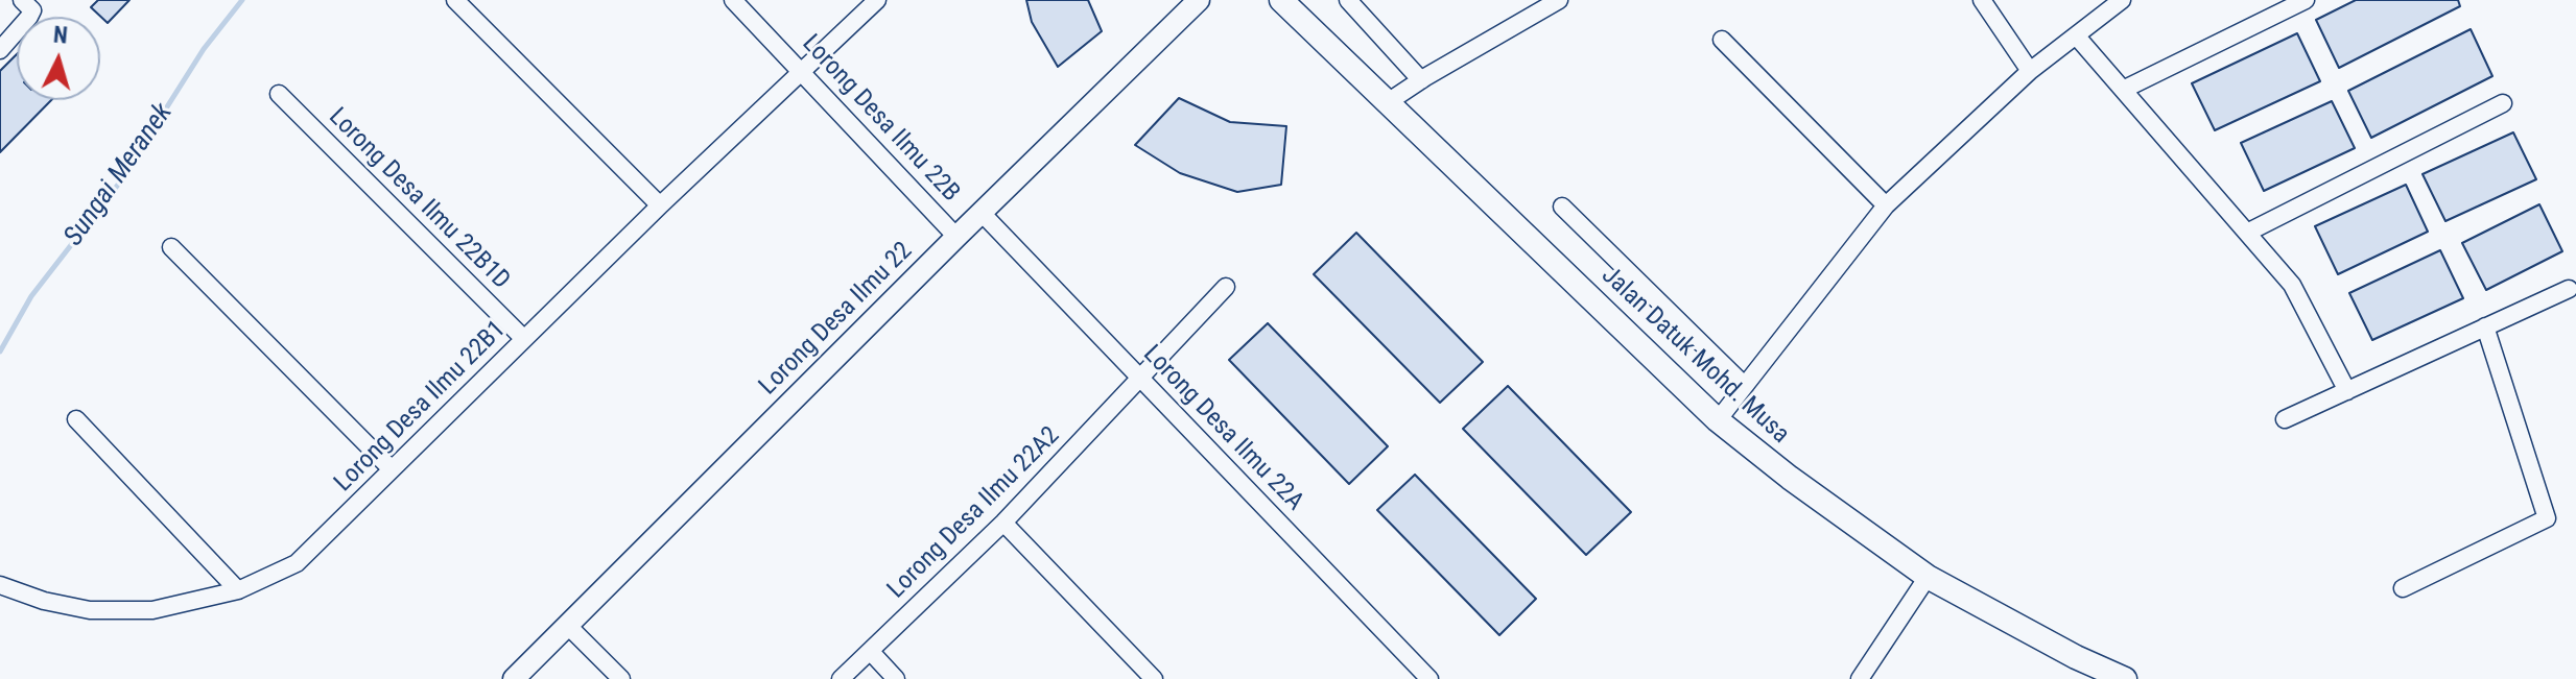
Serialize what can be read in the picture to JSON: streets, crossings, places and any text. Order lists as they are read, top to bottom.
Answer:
{
  "streets": {
    "main road": ["Jalan Datuk Mohd. Musa"],
    "street": [
      "Lorong Desa Ilmu 22B",
      "Lorong Desa Ilmu 22B1D",
      "Lorong Desa Ilmu 22",
      "Lorong Desa Ilmu 22B1",
      "Lorong Desa Ilmu 22A",
      "Lorong Desa Ilmu 22A2"
    ]
  },
  "crossings": [
    ["Lorong Desa Ilmu 22B", "Lorong Desa Ilmu 22"],
    ["Lorong Desa Ilmu 22B", "Lorong Desa Ilmu 22B1"],
    ["Lorong Desa Ilmu 22B1D", "Lorong Desa Ilmu 22B1"],
    ["Lorong Desa Ilmu 22", "Lorong Desa Ilmu 22A"],
    ["Lorong Desa Ilmu 22A", "Lorong Desa Ilmu 22A2"]
  ],
  "water": ["Sungai Meranek"],
  "north": "top"
}
